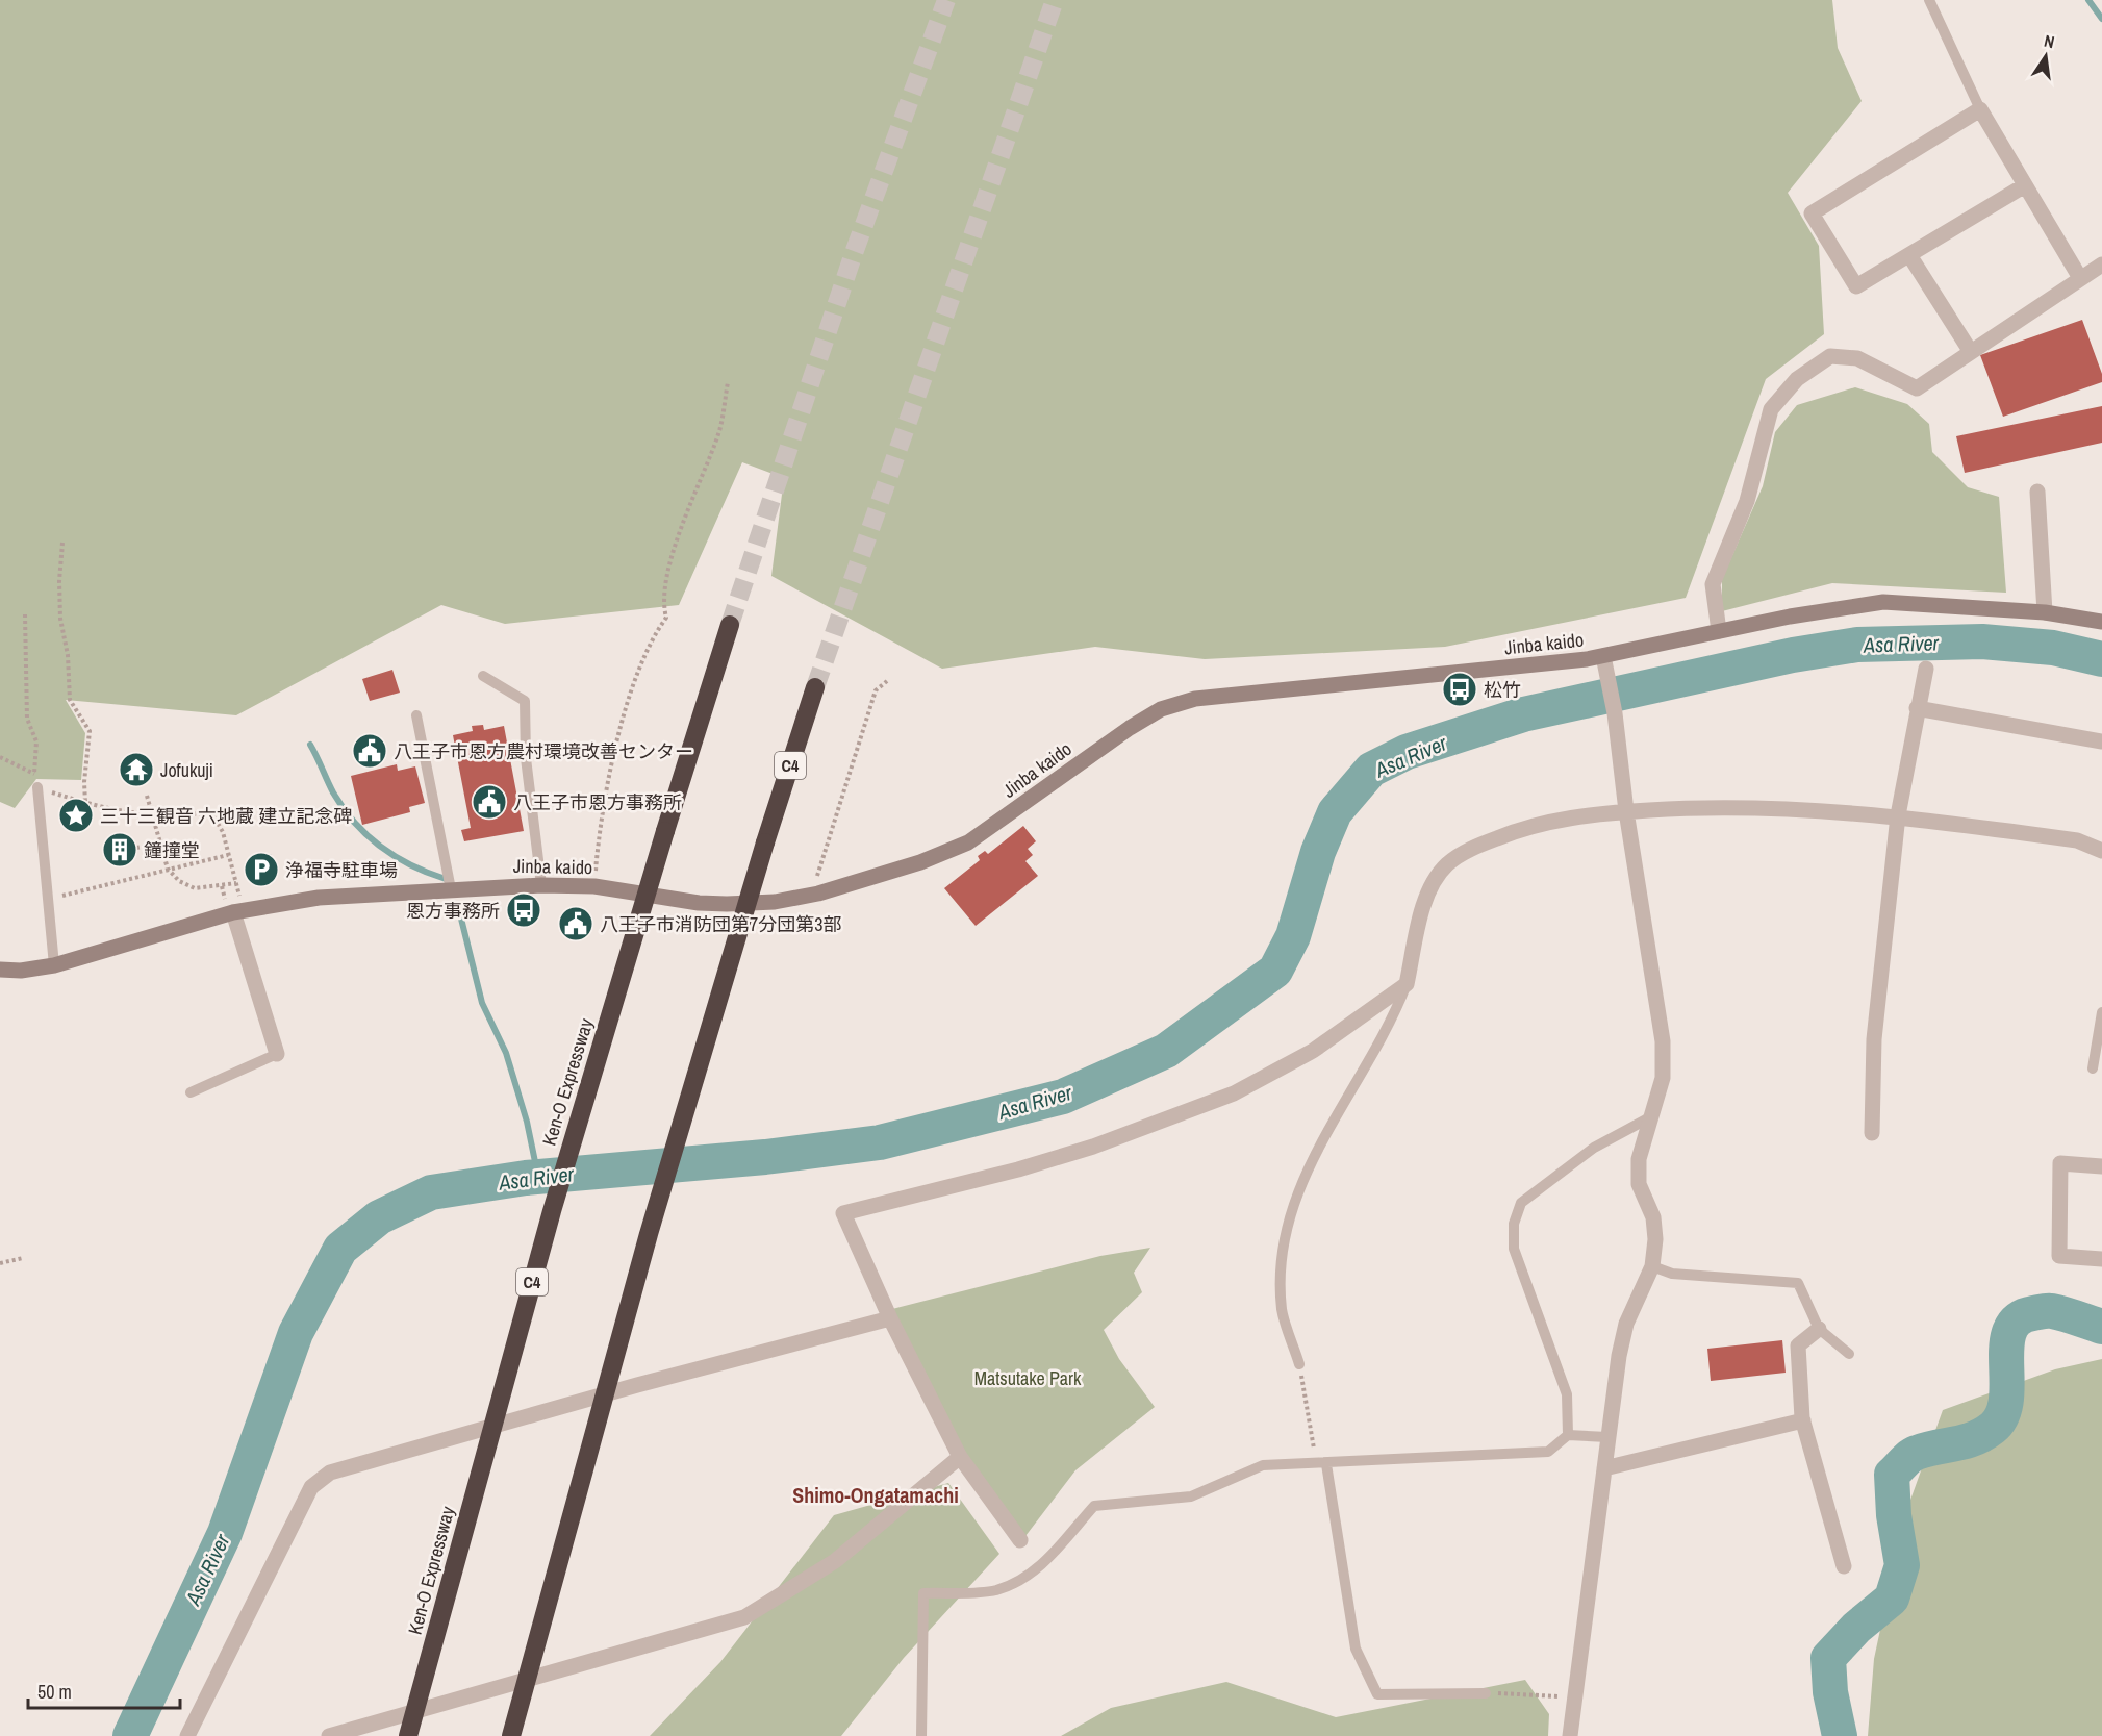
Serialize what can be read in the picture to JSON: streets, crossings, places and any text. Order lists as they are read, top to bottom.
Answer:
{
  "streets": {
    "highway": ["C4", "Ken-O Expressway"],
    "main road": ["Jinba kaido"]
  },
  "districts": ["Shimo-Ongatamachi"],
  "water": ["Asa River"],
  "parks": ["Matsutake Park"],
  "places": {
    "bus stop": ["松竹", "恩方事務所"],
    "public building": ["八王子市恩方農村環境改善センター", "八王子市恩方事務所", "八王子市消防団第7分団第3部"],
    "temple": ["Jofukuji"],
    "place": ["三十三観音 六地蔵 建立記念碑"],
    "building": ["鐘撞堂"],
    "parking": ["浄福寺駐車場"]
  },
  "scale_bar": "50 m",
  "north": "top"
}
